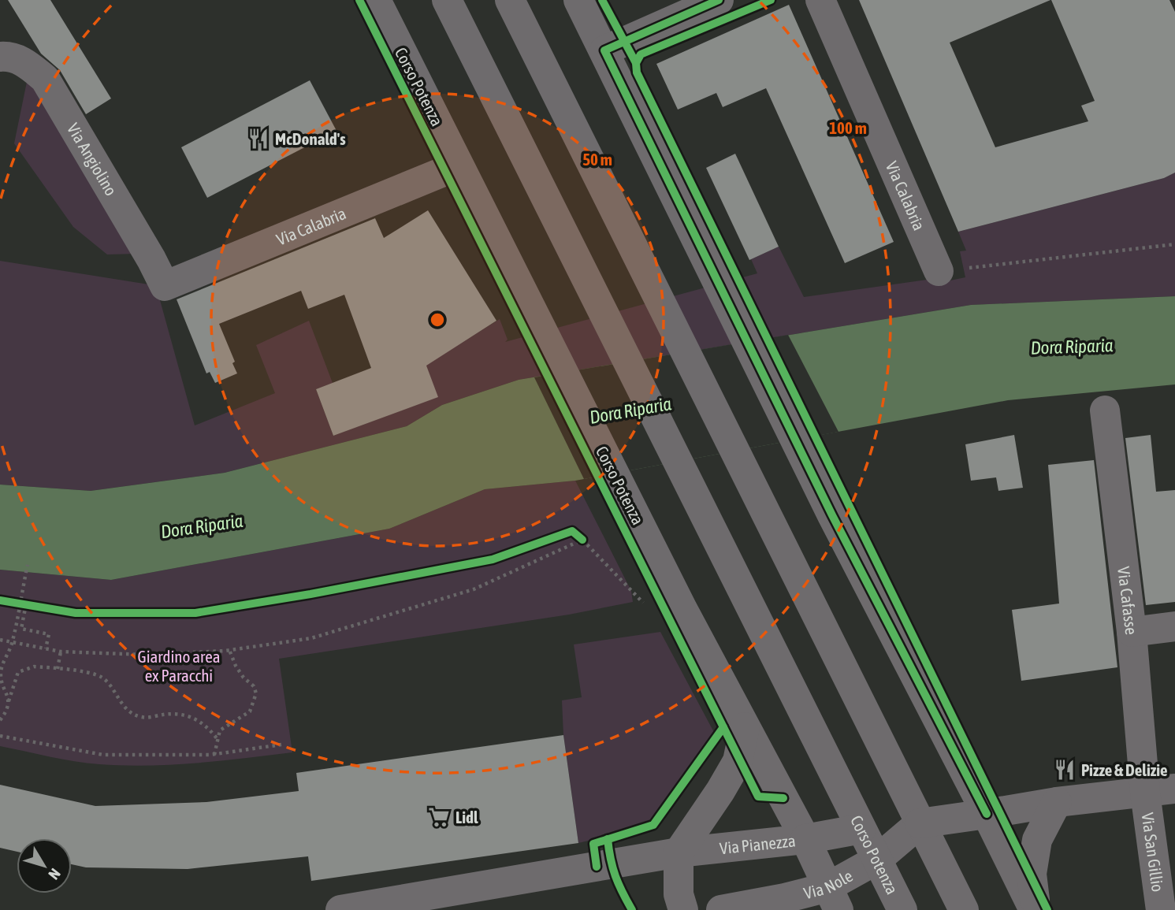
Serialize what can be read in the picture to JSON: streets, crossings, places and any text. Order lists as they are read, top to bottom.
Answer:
{
  "streets": {
    "street": [
      "Corso Potenza",
      "Via Angiolino",
      "Via Calabria",
      "Via Cafasse",
      "Via Pianezza",
      "Via San Gillio",
      "Via Nole"
    ]
  },
  "crossings": [
    ["Corso Potenza", "Via Calabria"],
    ["Corso Potenza", "Via Pianezza"],
    ["Corso Potenza", "Via Nole"],
    ["Via Angiolino", "Via Calabria"],
    ["Via Cafasse", "Via Pianezza"],
    ["Via Cafasse", "Via San Gillio"],
    ["Via Pianezza", "Via San Gillio"],
    ["Via Pianezza", "Via Nole"]
  ],
  "water": ["Dora Riparia"],
  "parks": ["Giardino area ex Paracchi"],
  "places": {
    "restaurant": ["McDonald's", "Pizze & Delizie"],
    "supermarket": ["Lidl"]
  },
  "north": "bottom right",
  "rings": ["100 m", "50 m"]
}
